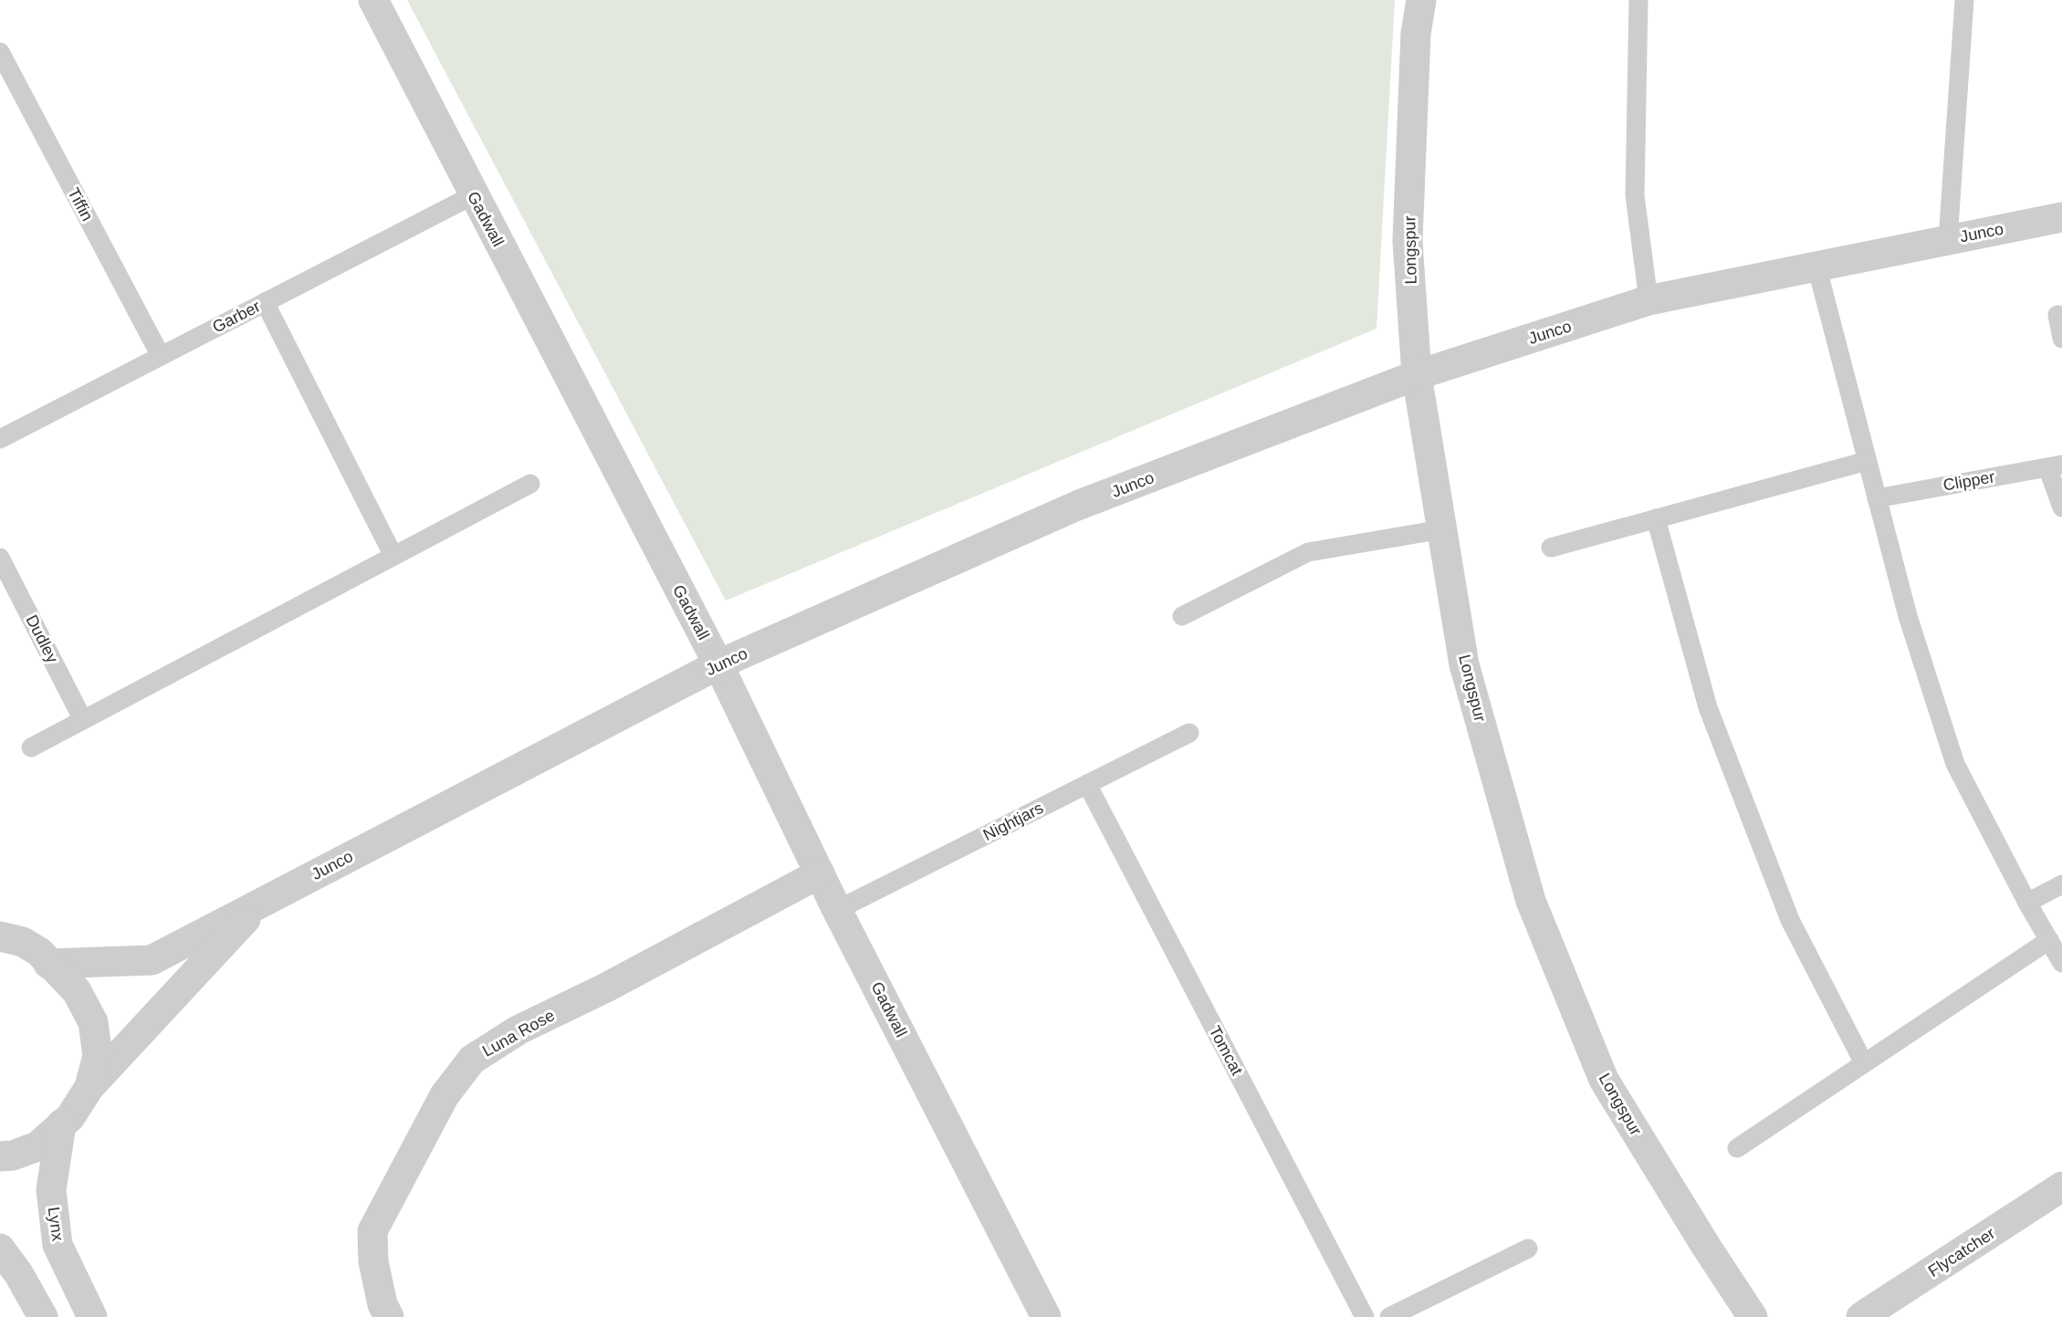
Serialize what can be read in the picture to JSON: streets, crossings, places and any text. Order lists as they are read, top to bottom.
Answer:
{
  "streets": {
    "street": [
      "Gadwall",
      "Junco",
      "Longspur",
      "Luna Rose",
      "Lynx",
      "Flycatcher"
    ],
    "lane": [
      "Tiffin",
      "Garber",
      "Clipper",
      "Dudley",
      "Nightjars",
      "Tomcat"
    ]
  },
  "crossings": [
    ["Tiffin", "Garber"],
    ["Gadwall", "Junco"],
    ["Gadwall", "Garber"],
    ["Gadwall", "Nightjars"],
    ["Gadwall", "Luna Rose"],
    ["Junco", "Longspur"],
    ["Nightjars", "Tomcat"]
  ]
}
